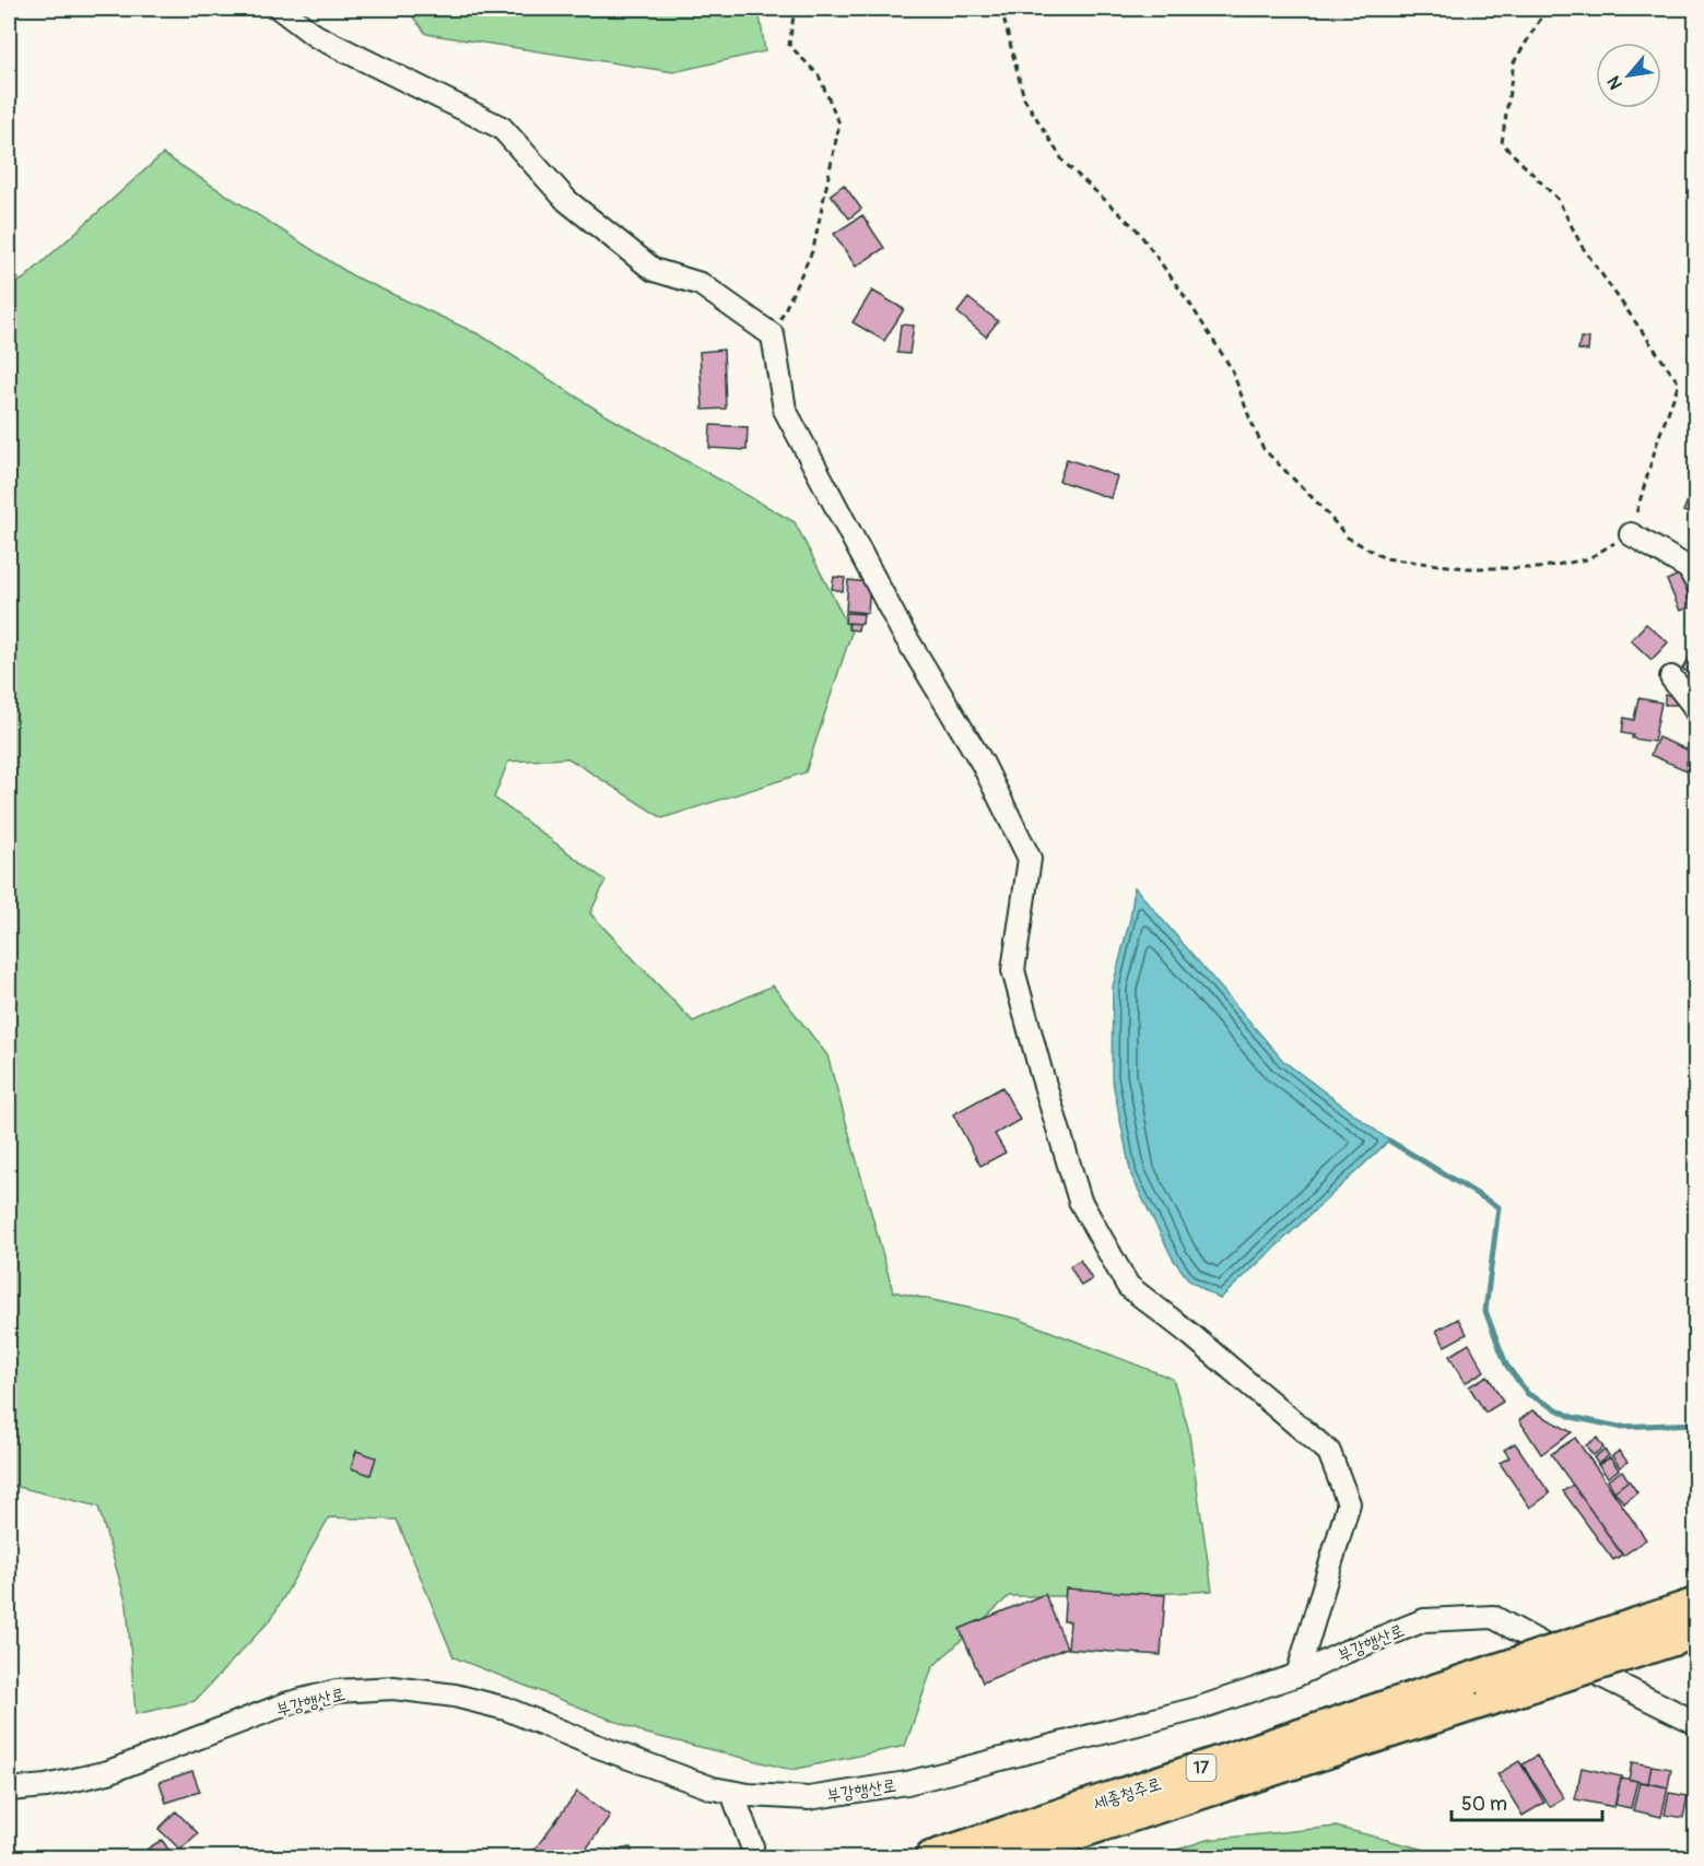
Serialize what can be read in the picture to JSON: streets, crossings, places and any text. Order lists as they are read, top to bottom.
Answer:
{
  "streets": {
    "highway": ["17", "세종청주로"],
    "street": ["부강행산로"]
  },
  "crossings": [
    ["17", "세종청주로"]
  ],
  "scale_bar": "50 m",
  "north": "bottom left"
}
